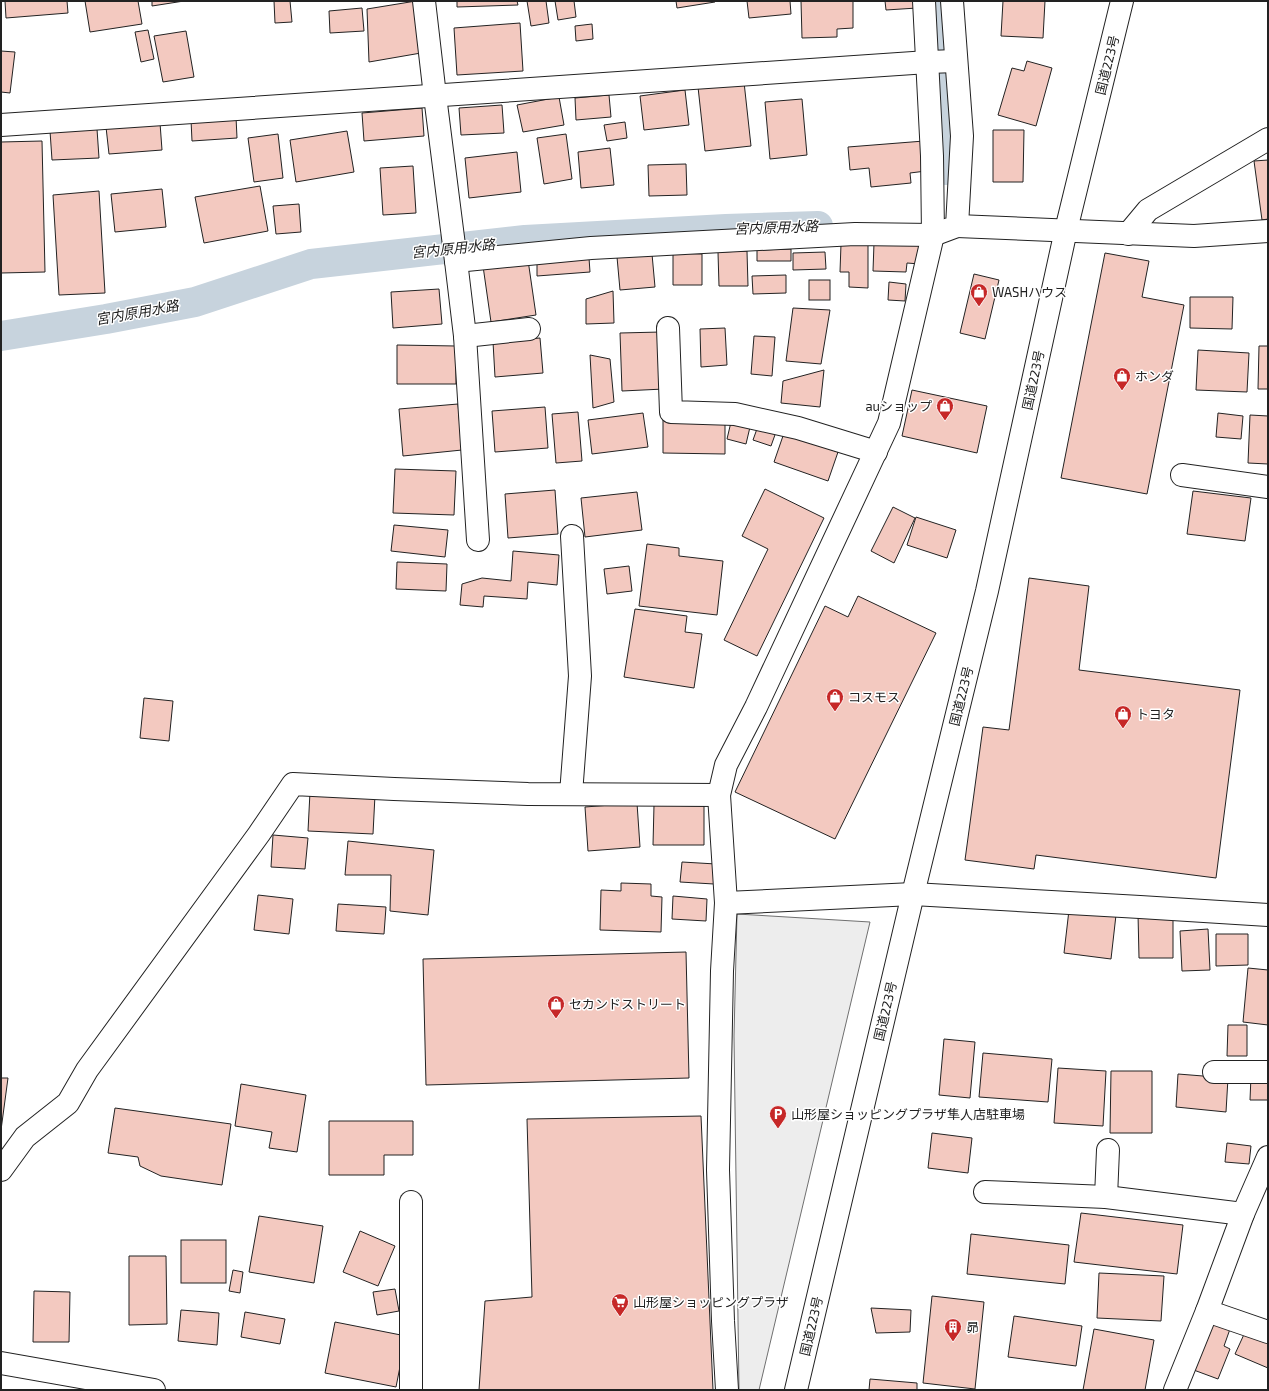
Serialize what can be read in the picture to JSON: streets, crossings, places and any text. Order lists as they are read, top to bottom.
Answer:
{
  "streets": {
    "main road": ["国道223号"]
  },
  "water": ["宮内原用水路"],
  "places": {
    "shop": [
      "WASHハウス",
      "ホンダ",
      "auショップ",
      "コスモス",
      "トヨタ",
      "セカンドストリート"
    ],
    "parking": ["山形屋ショッピングプラザ隼人店駐車場"],
    "supermarket": ["山形屋ショッピングプラザ"],
    "building": ["昴"]
  }
}
